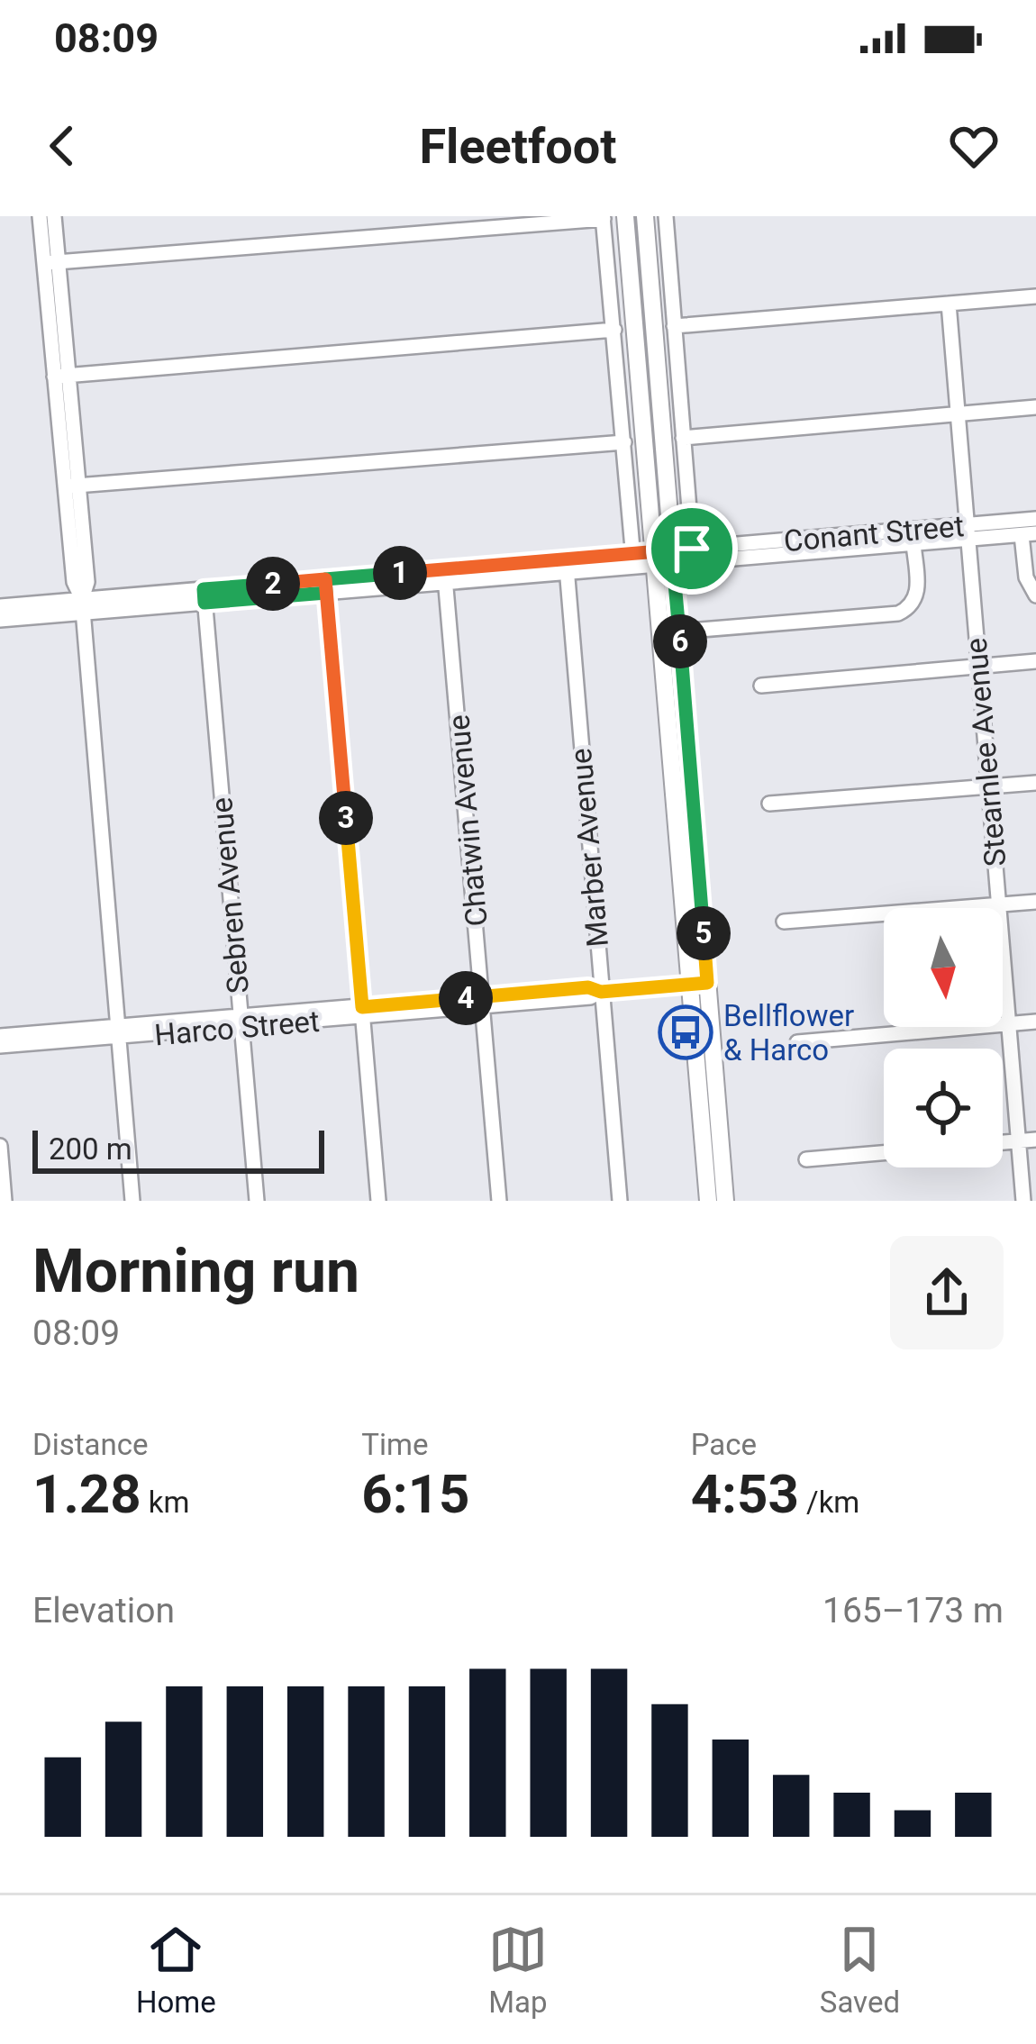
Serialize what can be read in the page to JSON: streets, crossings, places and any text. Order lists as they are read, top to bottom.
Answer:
{
  "streets": {
    "street": [
      "Conant Street",
      "Stearnlee Avenue",
      "Chatwin Avenue",
      "Marber Avenue",
      "Sebren Avenue",
      "Harco Street"
    ]
  },
  "crossings": [
    ["Conant Street", "Stearnlee Avenue"],
    ["Conant Street", "Chatwin Avenue"],
    ["Conant Street", "Marber Avenue"],
    ["Conant Street", "Sebren Avenue"],
    ["Chatwin Avenue", "Harco Street"],
    ["Marber Avenue", "Harco Street"],
    ["Sebren Avenue", "Harco Street"]
  ],
  "places": {
    "bus stop": ["Bellflower & Harco"]
  },
  "scale_bar": "200 m",
  "north": "bottom",
  "page": {
    "status": "08:09",
    "header": "Fleetfoot",
    "pins": [
      "1",
      "2",
      "6",
      "3",
      "5",
      "4"
    ],
    "scale": "200 m",
    "heading": ["Morning run", "08:09"],
    "stats": [
      ["Distance", "1.28 km"],
      ["Time", "6:15"],
      ["Pace", "4:53 /km"]
    ],
    "chart": ["Elevation", "165–173 m"],
    "tabs": ["Home", "Map", "Saved"]
  }
}
